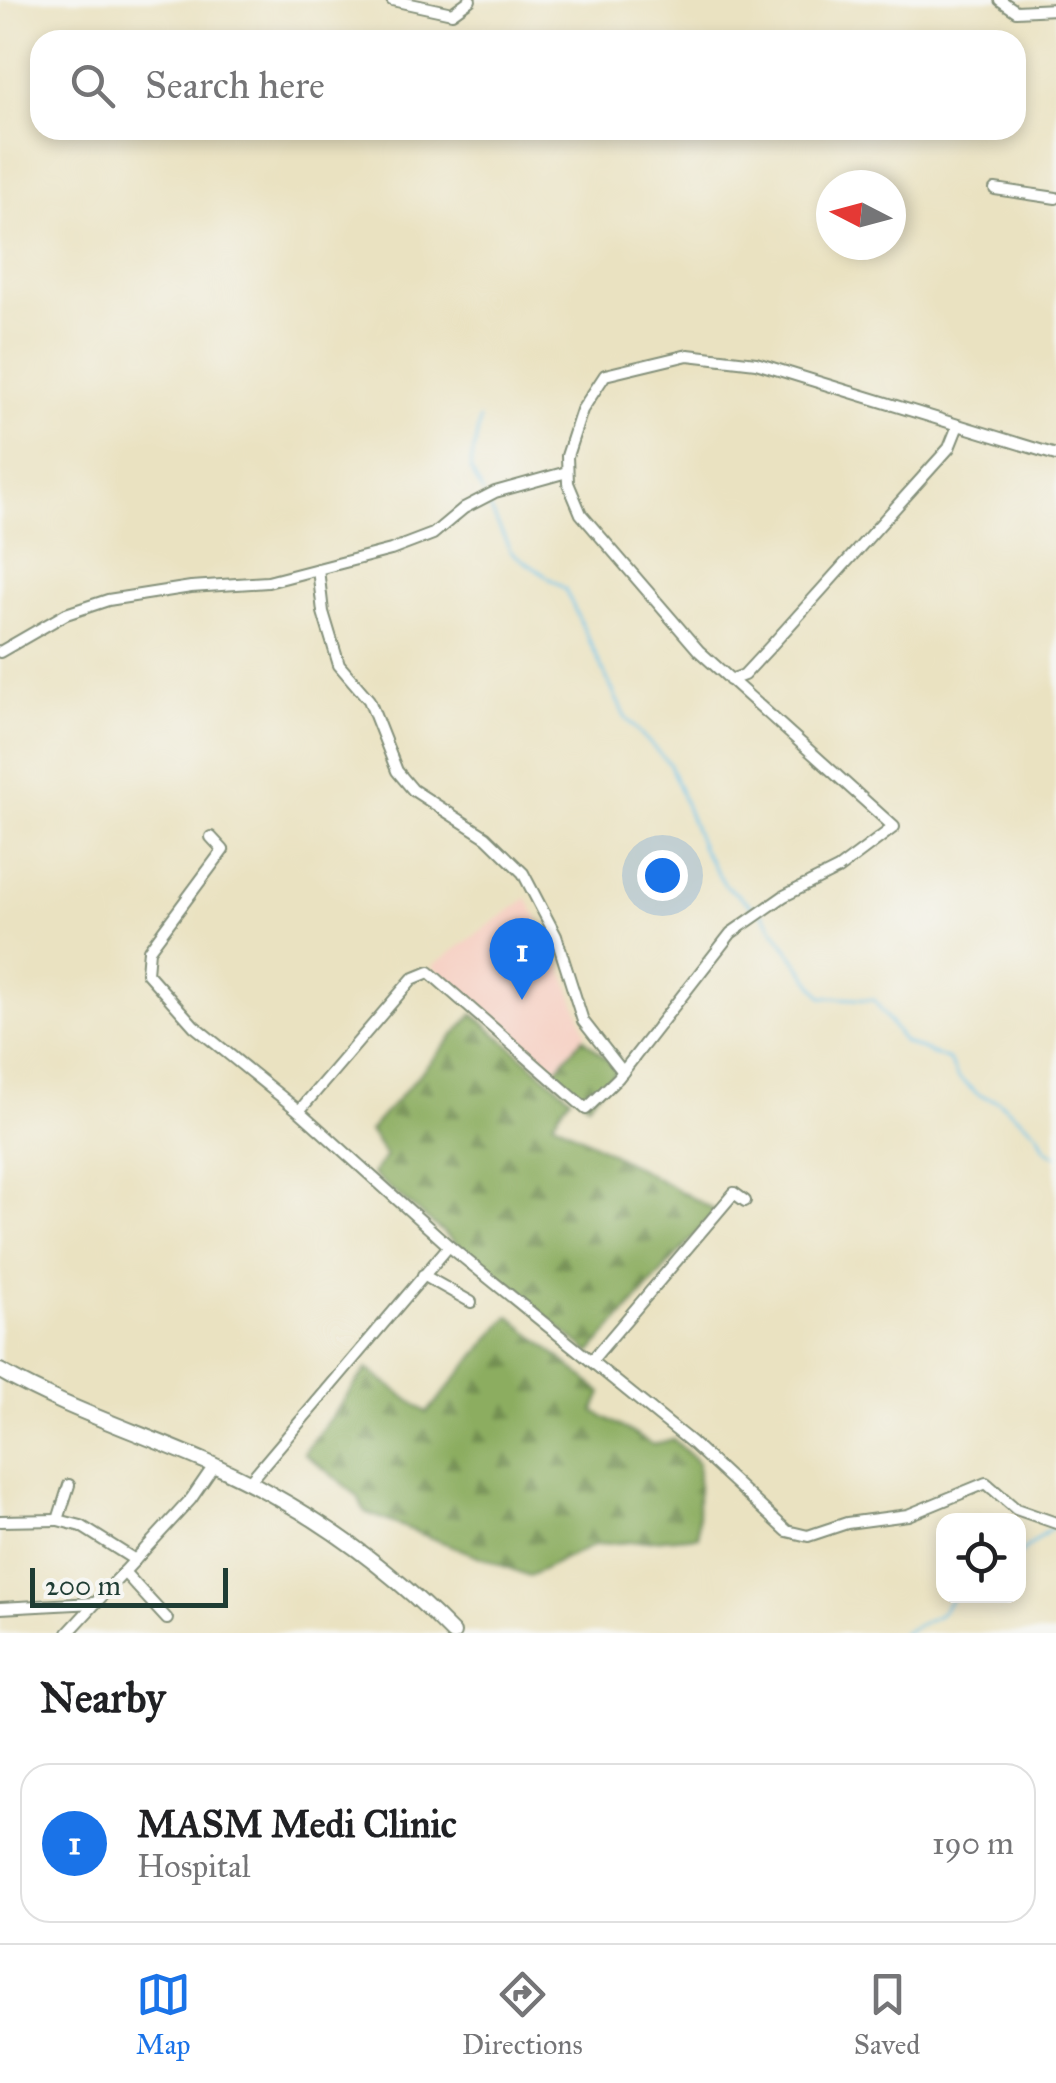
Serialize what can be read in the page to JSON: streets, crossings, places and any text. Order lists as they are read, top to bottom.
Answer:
{
  "scale_bar": "200 m",
  "north": "left",
  "page": {
    "search": "Search here",
    "pins": "1",
    "scale": "200 m",
    "heading": "Nearby",
    "list": [
      {
        "mark": "1",
        "name": "MASM Medi Clinic",
        "note": "Hospital",
        "value": "190 m"
      }
    ],
    "nav": ["Map", "Directions", "Saved"]
  }
}
